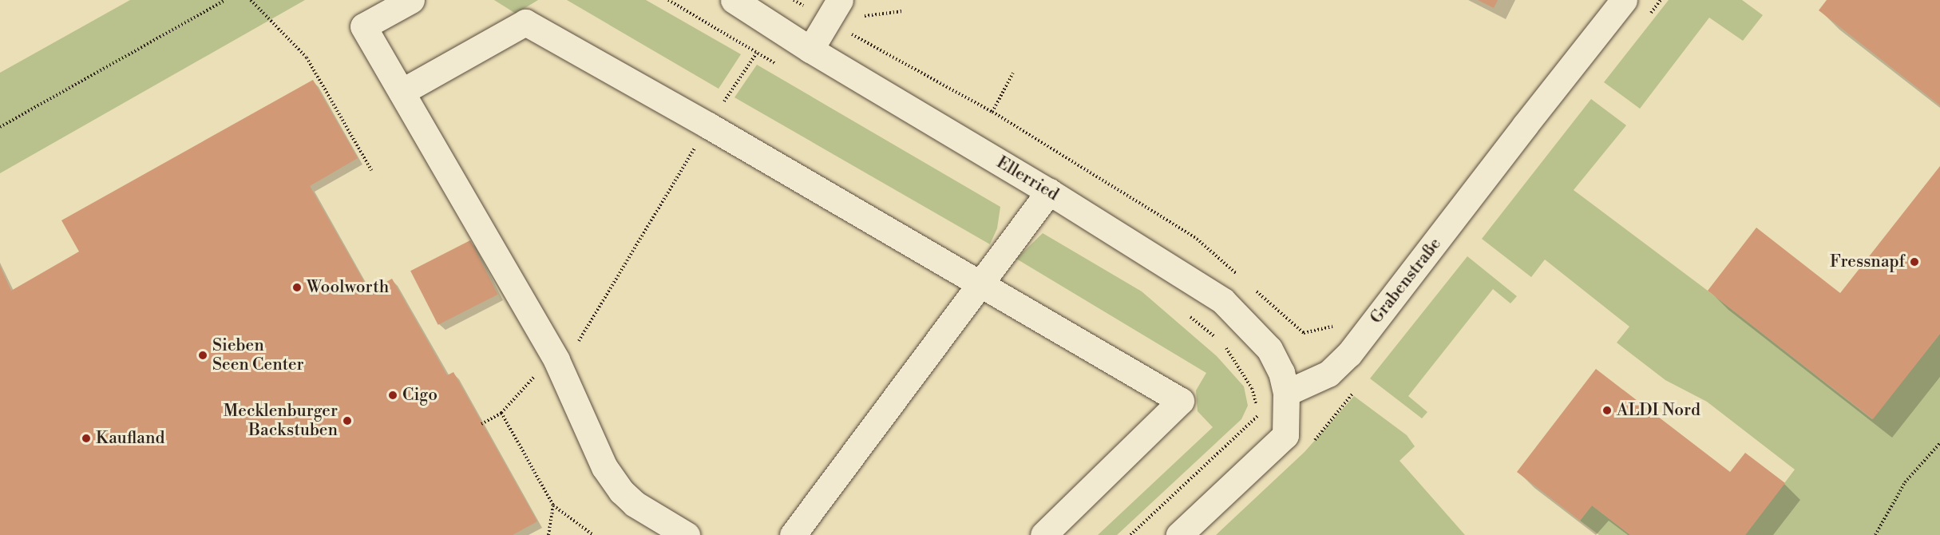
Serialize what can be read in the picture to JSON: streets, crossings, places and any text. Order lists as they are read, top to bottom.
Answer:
{
  "streets": {
    "street": ["Ellerried", "Grabenstraße"]
  },
  "crossings": [
    ["Ellerried", "Grabenstraße"]
  ],
  "places": [
    "Fressnapf",
    "Woolworth",
    "Sieben Seen Center",
    "Cigo",
    "ALDI Nord",
    "Mecklenburger Backstuben",
    "Kaufland"
  ]
}
